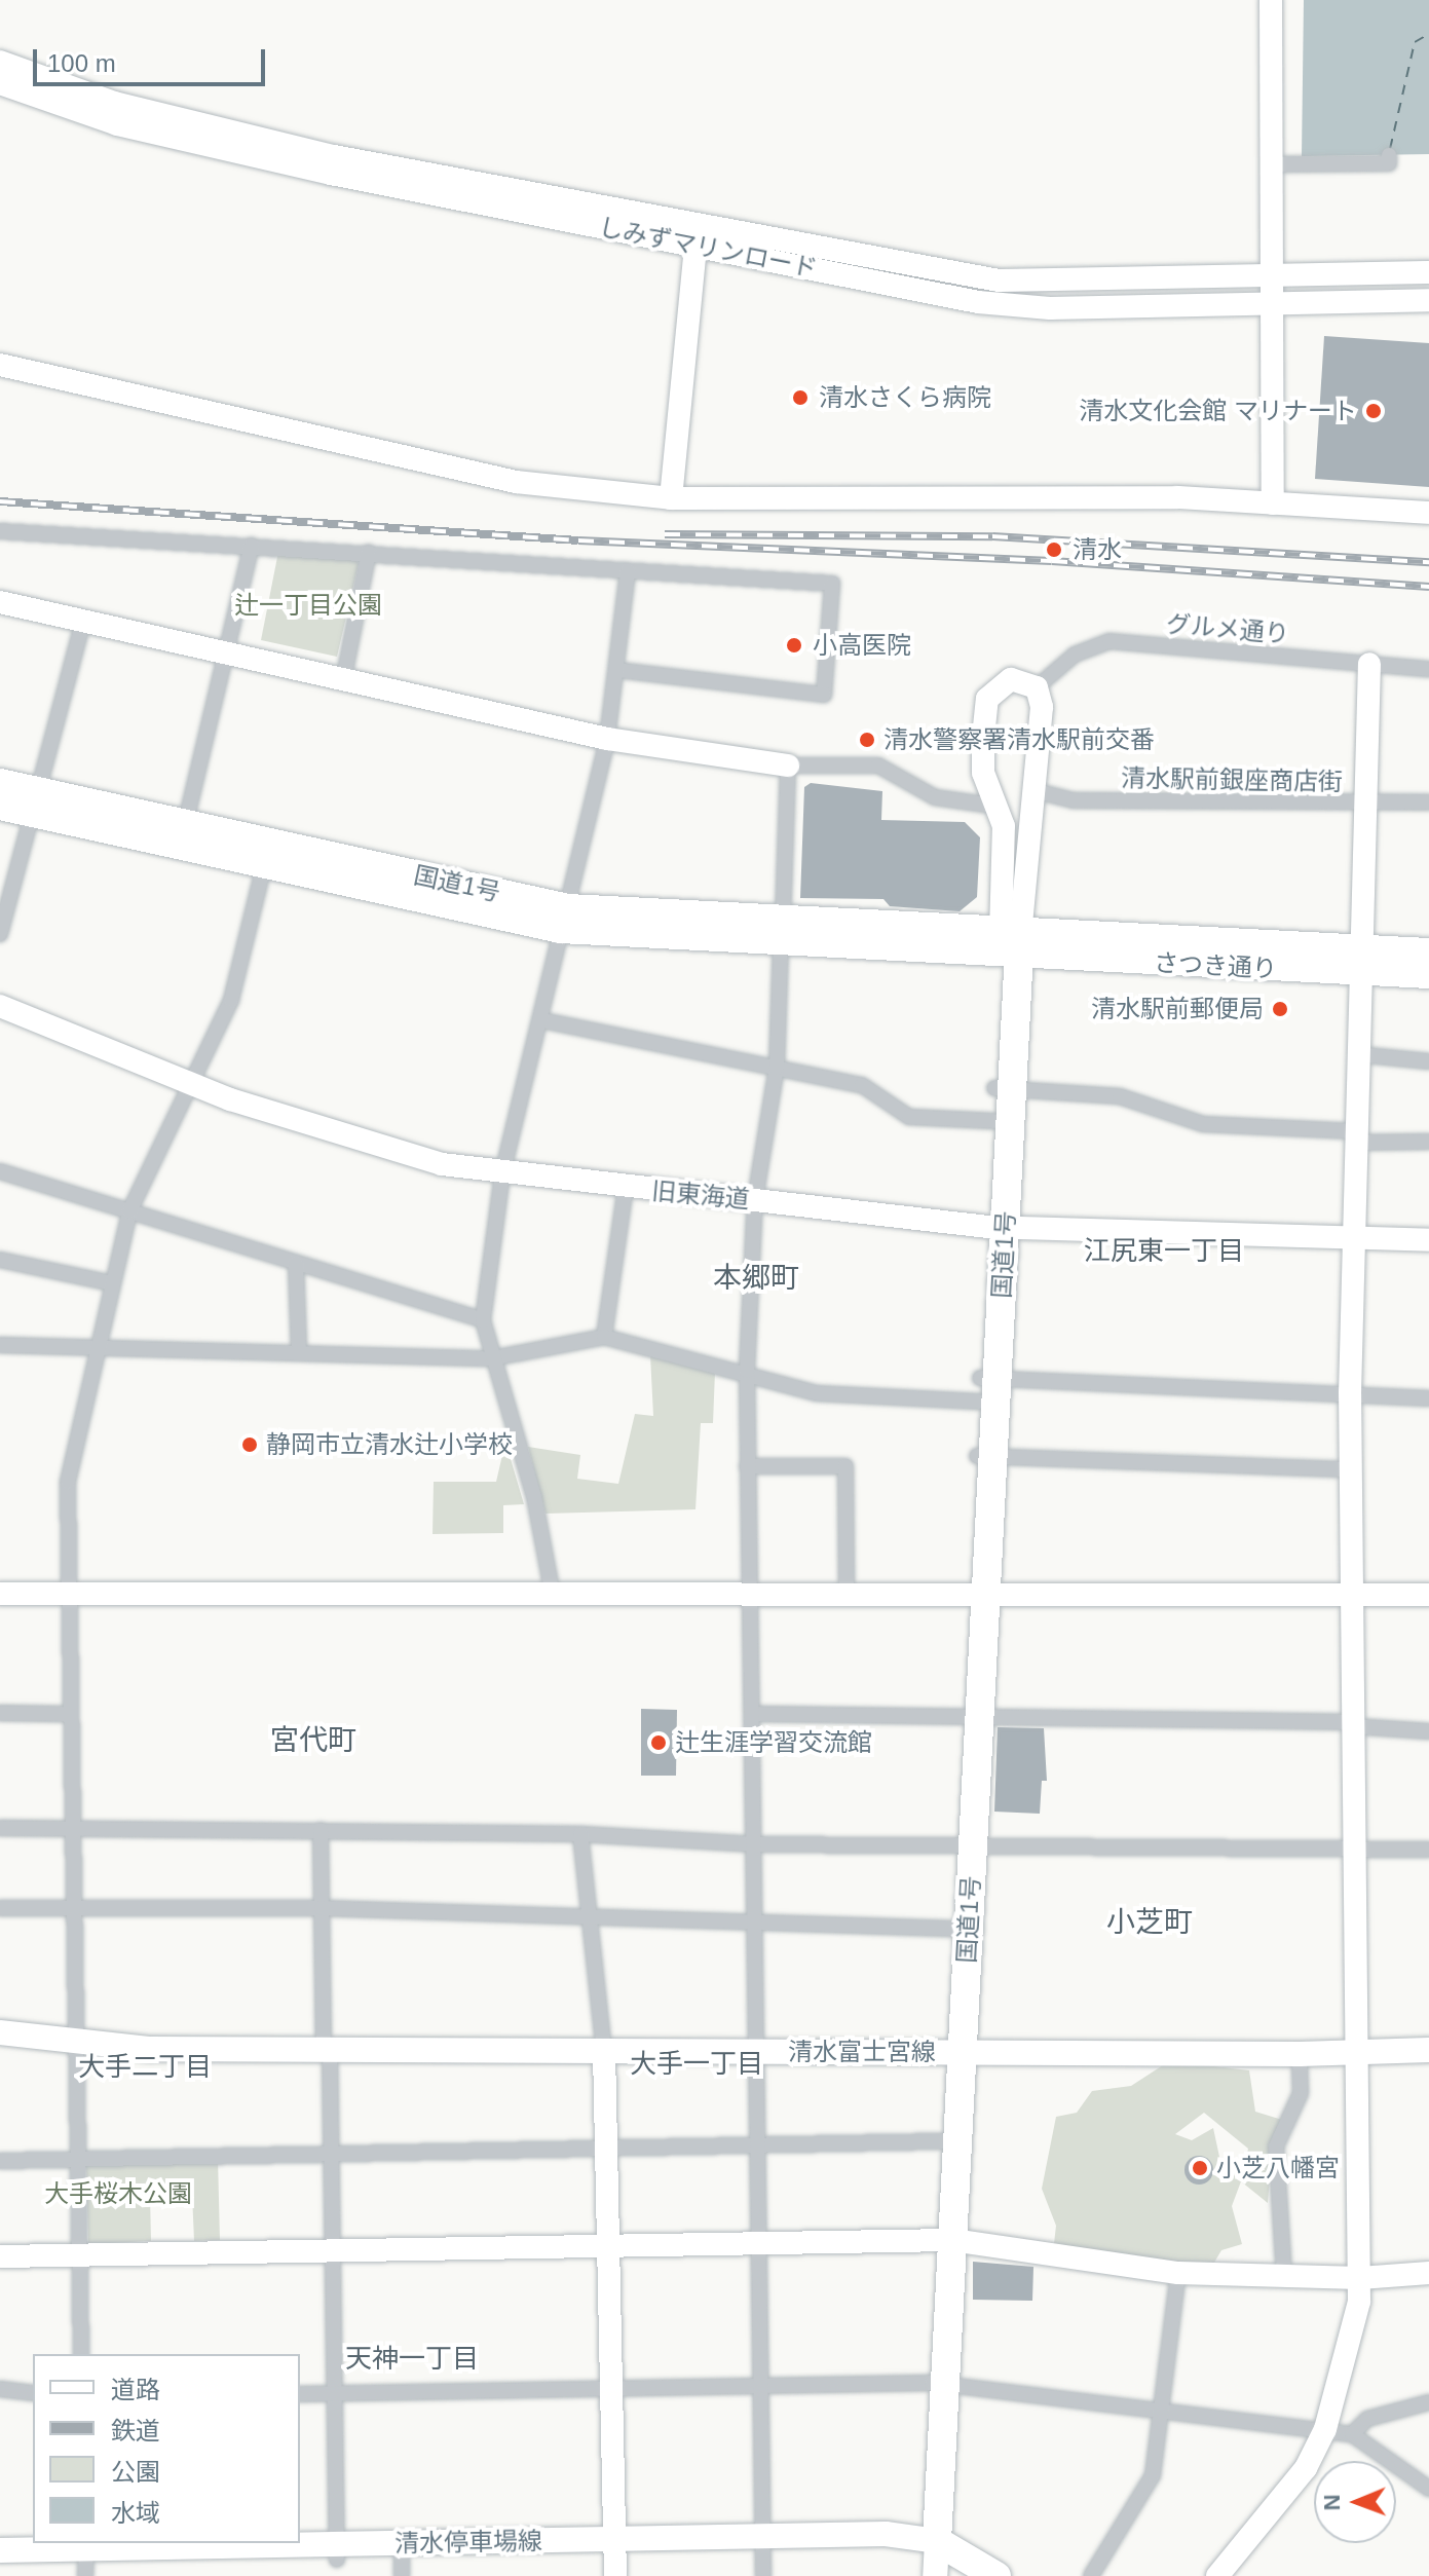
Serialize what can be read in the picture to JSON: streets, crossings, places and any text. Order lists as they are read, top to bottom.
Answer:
{
  "streets": {
    "highway": ["国道1号", "さつき通り"],
    "main road": ["清水富士宮線", "清水停車場線"],
    "street": [
      "しみずマリンロード",
      "グルメ通り",
      "清水駅前銀座商店街",
      "旧東海道"
    ]
  },
  "crossings": [
    ["国道1号", "さつき通り"],
    ["国道1号", "旧東海道"],
    ["国道1号", "清水富士宮線"],
    ["国道1号", "清水停車場線"]
  ],
  "districts": [
    "江尻東一丁目",
    "本郷町",
    "宮代町",
    "小芝町",
    "大手一丁目",
    "大手二丁目",
    "天神一丁目"
  ],
  "parks": ["辻一丁目公園", "大手桜木公園"],
  "places": [
    "清水さくら病院",
    "清水文化会館 マリナート",
    "清水",
    "小高医院",
    "清水警察署清水駅前交番",
    "清水駅前郵便局",
    "静岡市立清水辻小学校",
    "辻生涯学習交流館",
    "小芝八幡宮"
  ],
  "legend": [
    "道路",
    "鉄道",
    "公園",
    "水域"
  ],
  "scale_bar": "100 m",
  "north": "left"
}
